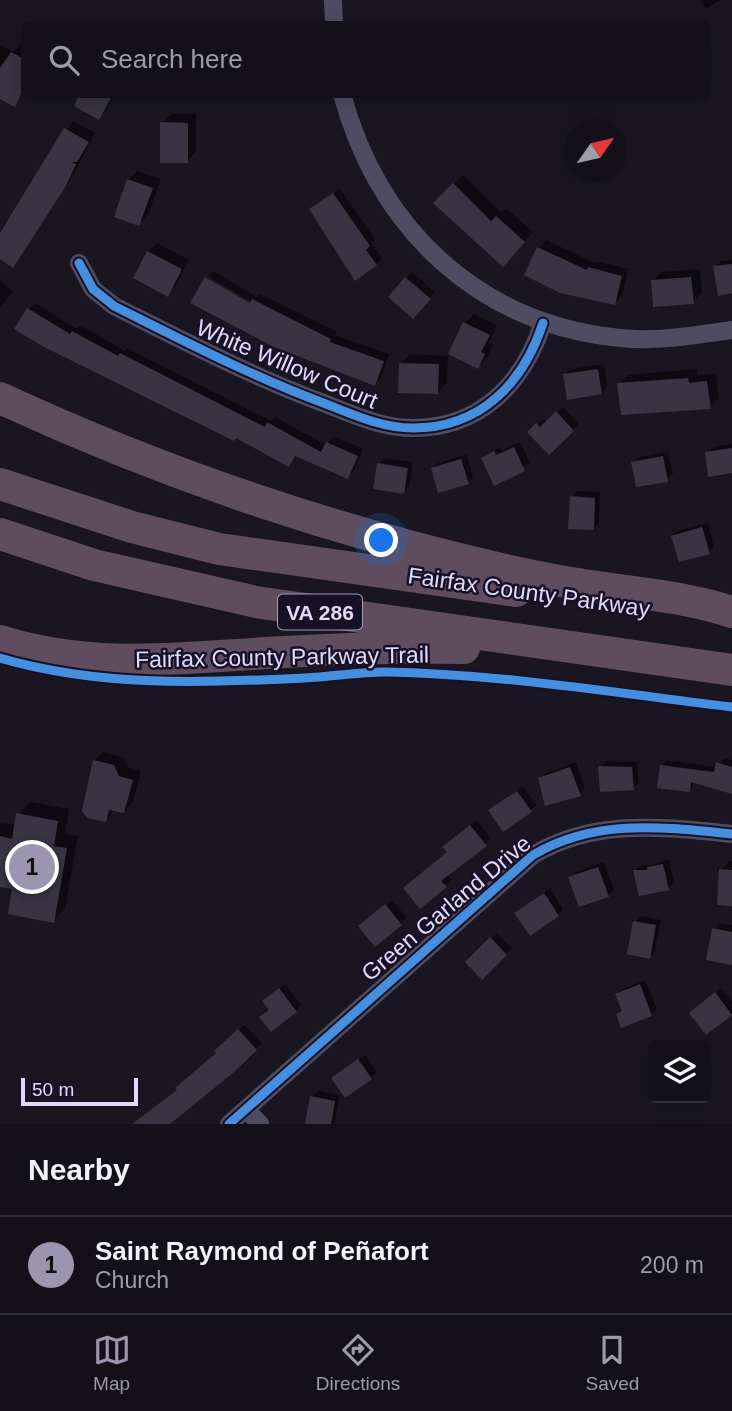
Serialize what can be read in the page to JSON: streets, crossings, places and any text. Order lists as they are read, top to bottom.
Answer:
{
  "streets": {
    "highway": ["Fairfax County Parkway", "VA 286"],
    "street": ["White Willow Court", "Green Garland Drive"],
    "cycle path": ["Fairfax County Parkway Trail"]
  },
  "scale_bar": "50 m",
  "north": "top right",
  "page": {
    "search": "Search here",
    "pins": "1",
    "scale": "50 m",
    "heading": "Nearby",
    "list": [
      {
        "mark": "1",
        "name": "Saint Raymond of Peñafort",
        "note": "Church",
        "value": "200 m"
      }
    ],
    "nav": ["Map", "Directions", "Saved"]
  }
}
